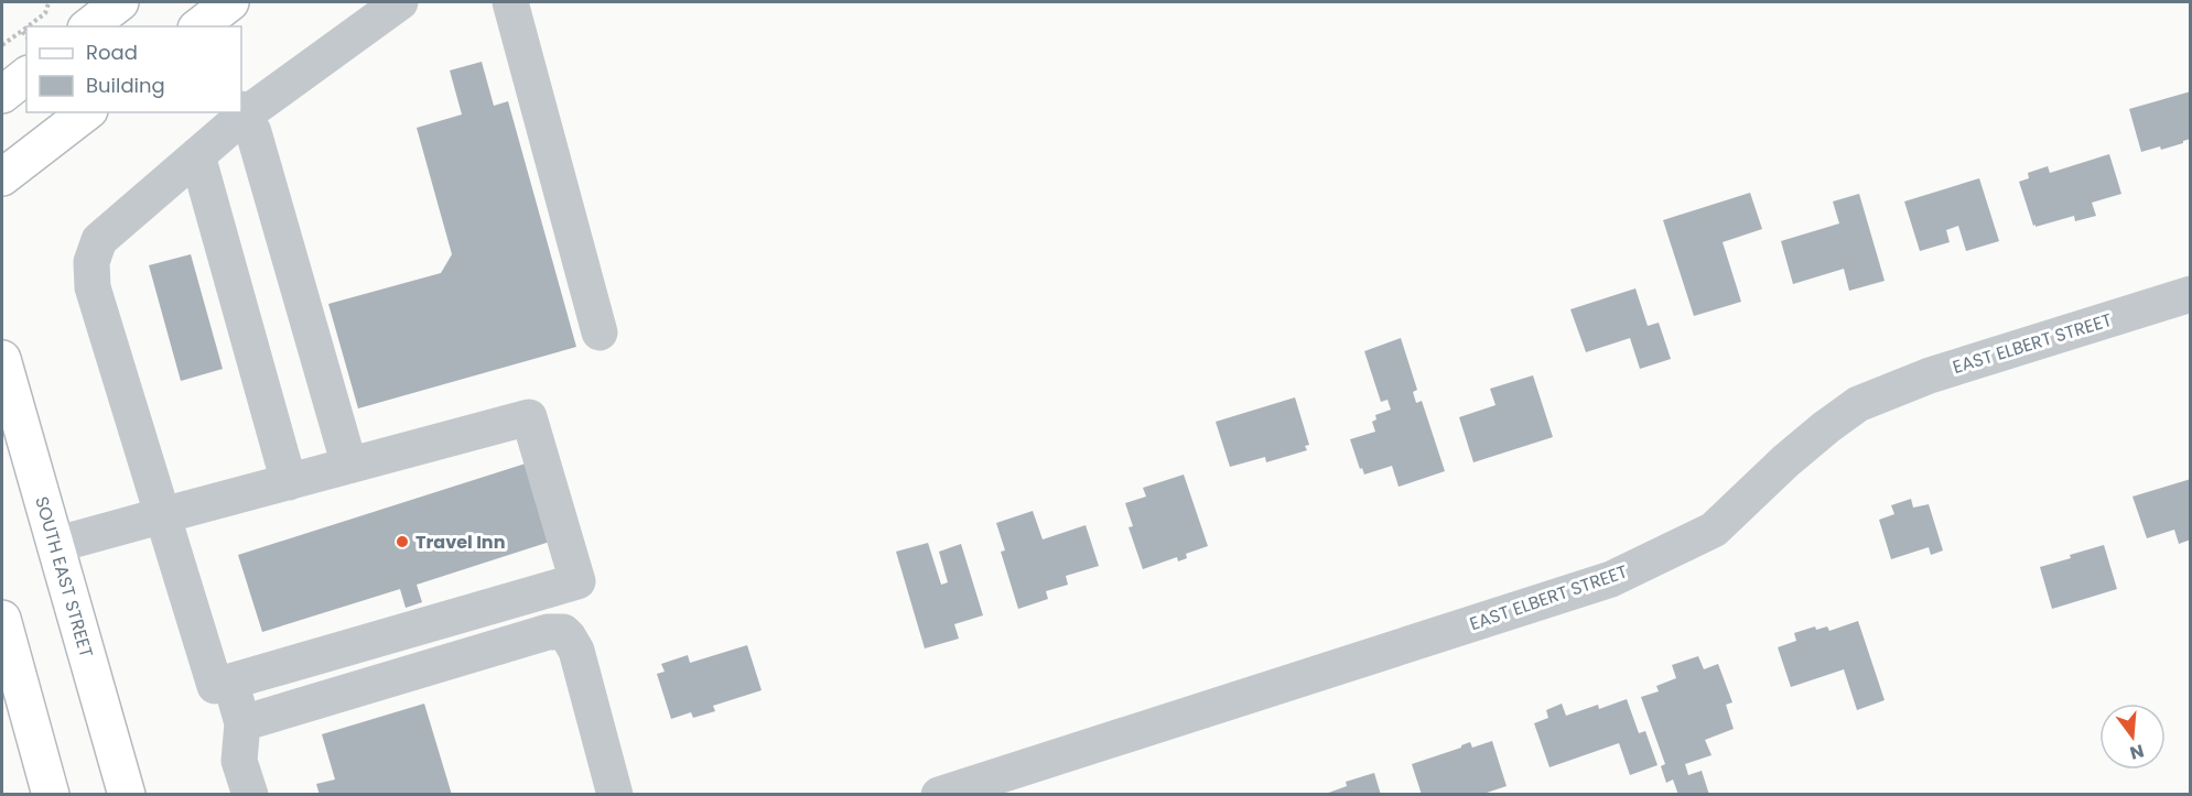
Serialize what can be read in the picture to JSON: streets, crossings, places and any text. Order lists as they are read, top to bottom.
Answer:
{
  "streets": {
    "main road": ["SOUTH EAST STREET"],
    "street": ["EAST ELBERT STREET"]
  },
  "places": ["Travel Inn"],
  "legend": ["Road", "Building"],
  "north": "bottom"
}
